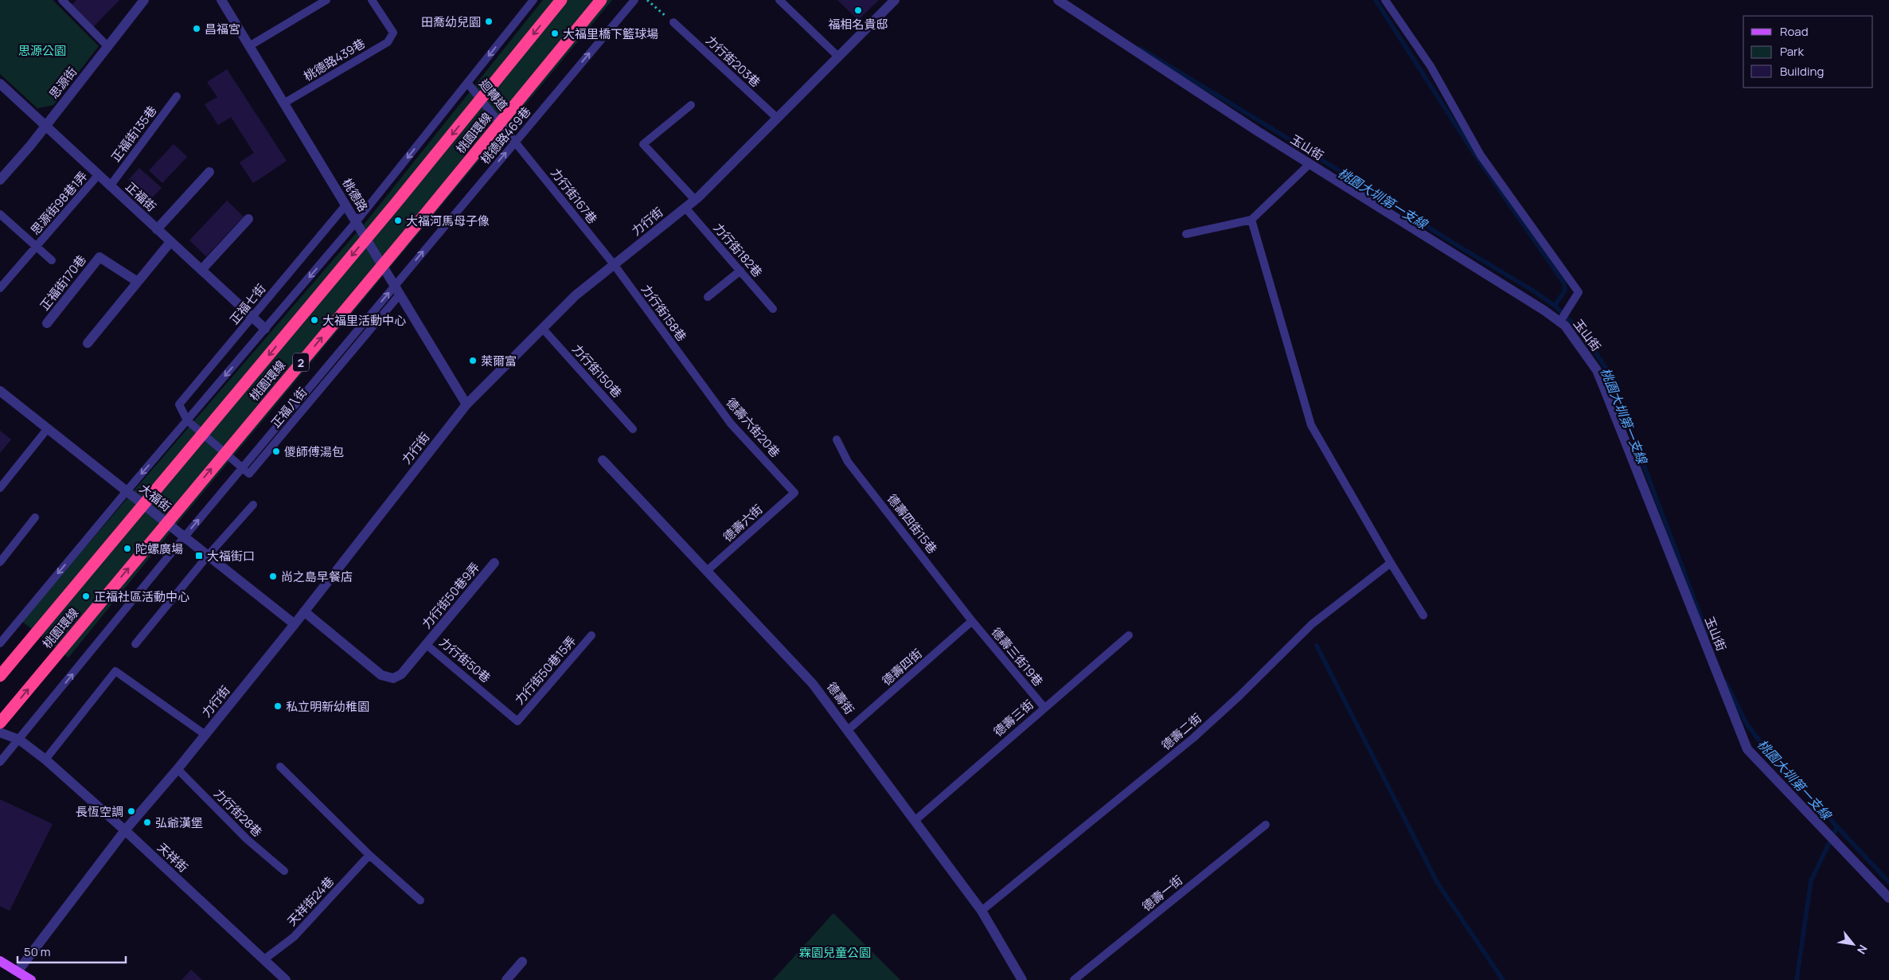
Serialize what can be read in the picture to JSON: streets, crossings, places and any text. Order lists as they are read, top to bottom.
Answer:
{
  "streets": {
    "highway": ["桃園環線", "2"],
    "street": [
      "思源街",
      "玉山街",
      "桃德路",
      "正福街",
      "力行街",
      "正福街170巷",
      "大福街",
      "力行街50巷9弄",
      "力行街50巷",
      "德壽街",
      "天祥街"
    ],
    "lane": [
      "桃德路439巷",
      "力行街203巷",
      "迴轉道",
      "正福街135巷",
      "桃德路469巷",
      "力行街167巷",
      "思源街98巷1弄",
      "力行街182巷",
      "正福七街",
      "力行街158巷",
      "力行街150巷",
      "正福八街",
      "德壽六街20巷",
      "德壽六街",
      "德壽四街15巷",
      "德壽三街19巷",
      "德壽四街",
      "力行街50巷15弄",
      "德壽三街",
      "德壽二街",
      "力行街28巷",
      "德壽一街",
      "天祥街24巷"
    ]
  },
  "crossings": [
    ["桃德路439巷", "桃德路"],
    ["力行街203巷", "力行街"],
    ["思源街", "正福街"],
    ["迴轉道", "桃德路469巷"],
    ["迴轉道", "力行街167巷"],
    ["正福街135巷", "正福街"],
    ["桃德路469巷", "桃德路"],
    ["桃德路469巷", "力行街167巷"],
    ["桃德路469巷", "正福八街"],
    ["桃德路", "力行街"],
    ["桃德路", "正福七街"],
    ["桃德路", "正福八街"],
    ["力行街167巷", "力行街"],
    ["力行街167巷", "力行街158巷"],
    ["正福街", "思源街98巷1弄"],
    ["正福街", "正福七街"],
    ["力行街", "力行街182巷"],
    ["力行街", "力行街158巷"],
    ["力行街", "力行街150巷"],
    ["力行街", "大福街"],
    ["力行街", "力行街50巷"],
    ["力行街", "力行街28巷"],
    ["力行街", "天祥街"],
    ["力行街158巷", "德壽六街20巷"],
    ["德壽六街20巷", "德壽六街"],
    ["德壽六街", "德壽街"],
    ["德壽四街15巷", "德壽三街19巷"],
    ["德壽四街15巷", "德壽四街"],
    ["力行街50巷9弄", "力行街50巷"],
    ["德壽三街19巷", "德壽四街"],
    ["德壽三街19巷", "德壽三街"],
    ["力行街50巷", "力行街50巷15弄"],
    ["德壽四街", "德壽街"],
    ["德壽街", "德壽三街"],
    ["德壽街", "德壽二街"],
    ["天祥街", "天祥街24巷"]
  ],
  "one_way": ["桃德路469巷"],
  "water": ["桃園大圳第一支線"],
  "parks": ["思源公園", "霖園兒童公園"],
  "places": {
    "other": [
      "福相名貴邸",
      "田喬幼兒園",
      "昌福宮",
      "大福里橋下籃球場",
      "大福河馬母子像",
      "大福里活動中心",
      "萊爾富",
      "儍師傅湯包",
      "陀螺廣場",
      "尚之島早餐店",
      "正福社區活動中心",
      "私立明新幼稚園",
      "長恆空調",
      "弘爺漢堡"
    ],
    "transit": ["大福街口"]
  },
  "legend": ["Road", "Park", "Building"],
  "scale_bar": "50 m",
  "north": "bottom right"
}
